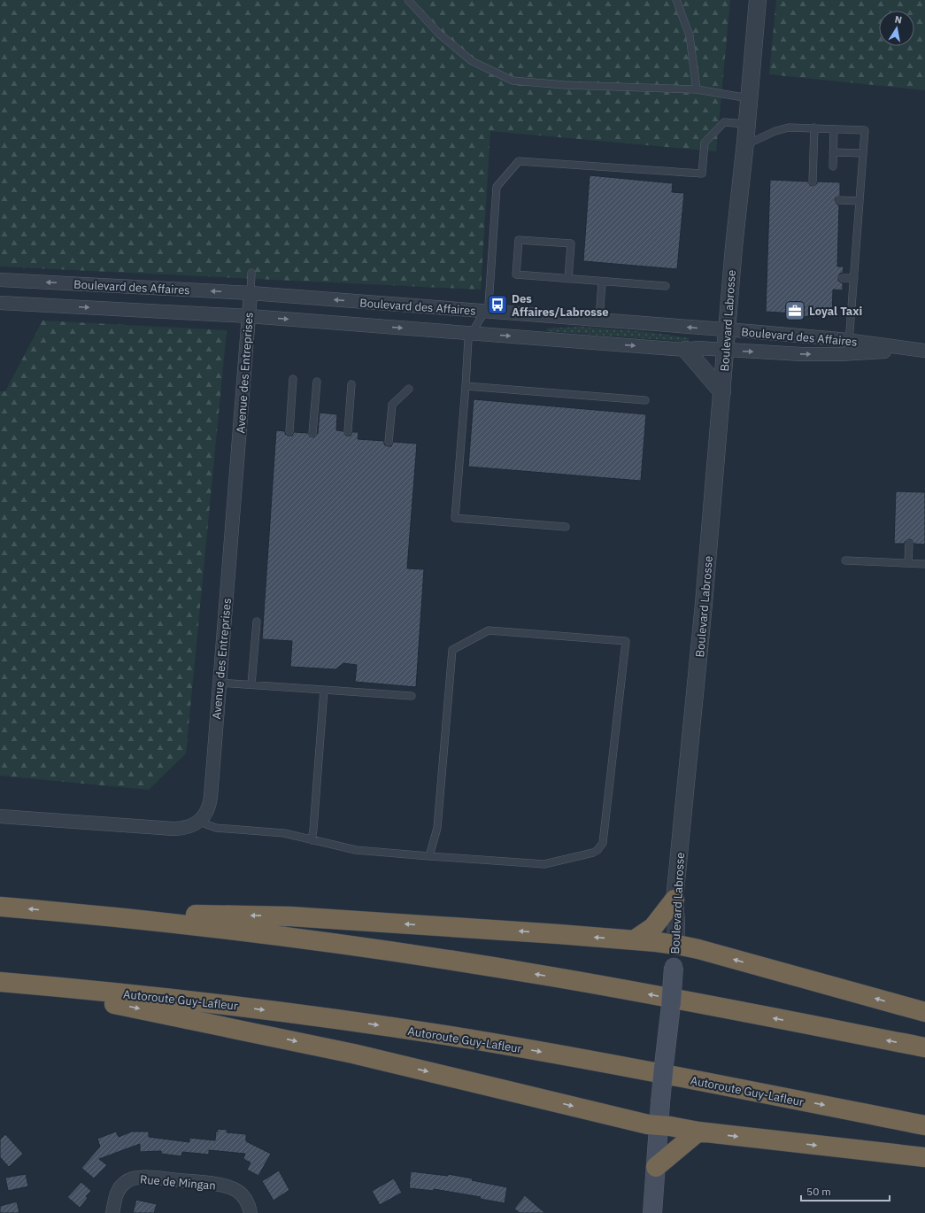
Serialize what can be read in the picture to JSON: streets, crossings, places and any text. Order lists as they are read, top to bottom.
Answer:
{
  "streets": {
    "highway": ["Autoroute Guy-Lafleur"],
    "main road": ["Boulevard Labrosse"],
    "street": ["Boulevard des Affaires", "Avenue des Entreprises", "Rue de Mingan"]
  },
  "crossings": [
    ["Boulevard des Affaires", "Boulevard Labrosse"],
    ["Boulevard des Affaires", "Avenue des Entreprises"]
  ],
  "places": {
    "bus stop": ["Des Affaires/Labrosse"],
    "office": ["Loyal Taxi"]
  },
  "scale_bar": "50 m",
  "north": "top"
}
